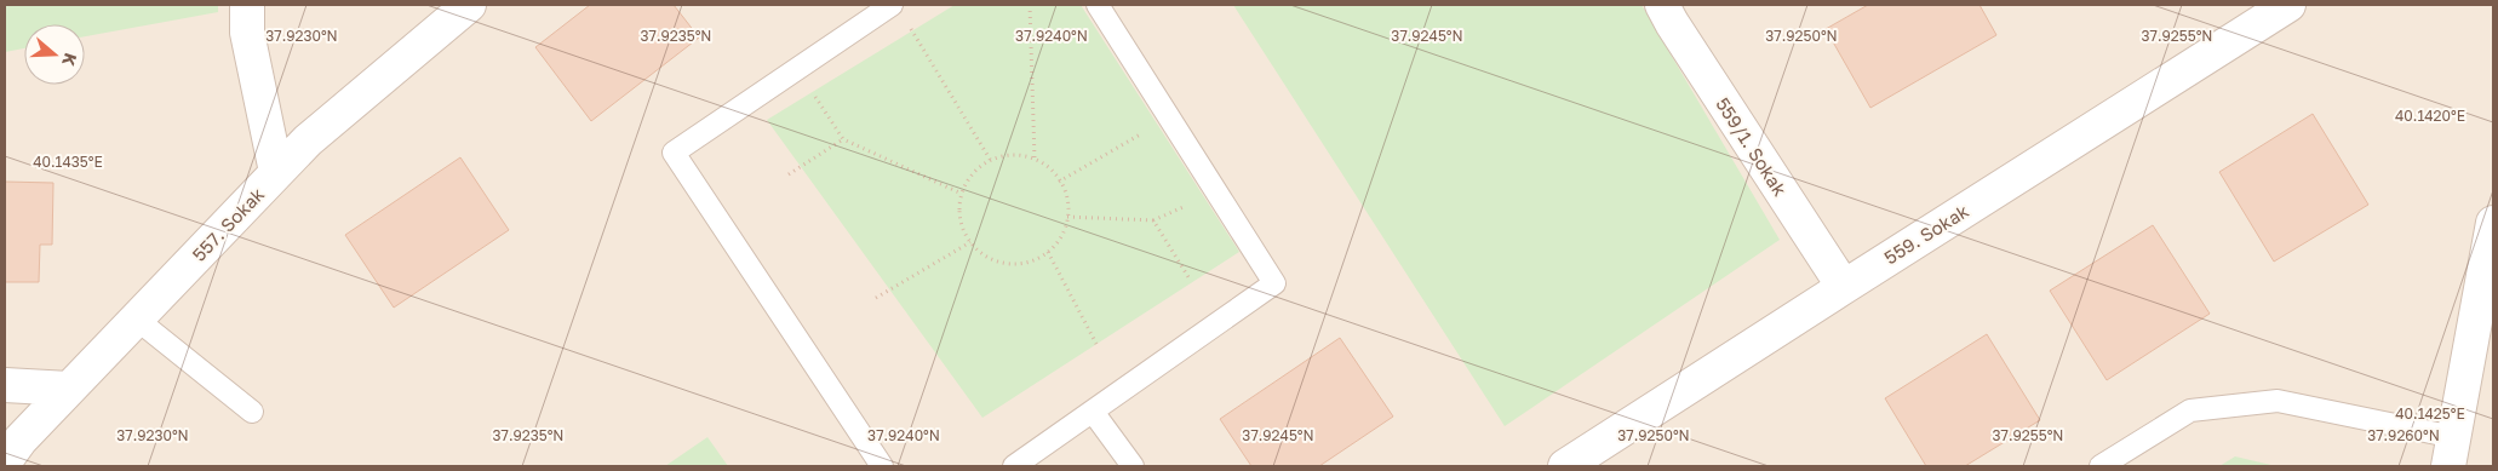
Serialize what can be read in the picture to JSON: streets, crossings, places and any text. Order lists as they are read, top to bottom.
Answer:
{
  "streets": {
    "street": ["559/1. Sokak", "557. Sokak", "559. Sokak"]
  },
  "crossings": [
    ["559/1. Sokak", "559. Sokak"]
  ],
  "north": "right",
  "coordinates": [
    "37.9230°N",
    "37.9235°N",
    "37.9240°N",
    "37.9245°N",
    "37.9250°N",
    "37.9255°N",
    "40.1420°E",
    "40.1435°E",
    "40.1425°E",
    "37.9260°N"
  ]
}
